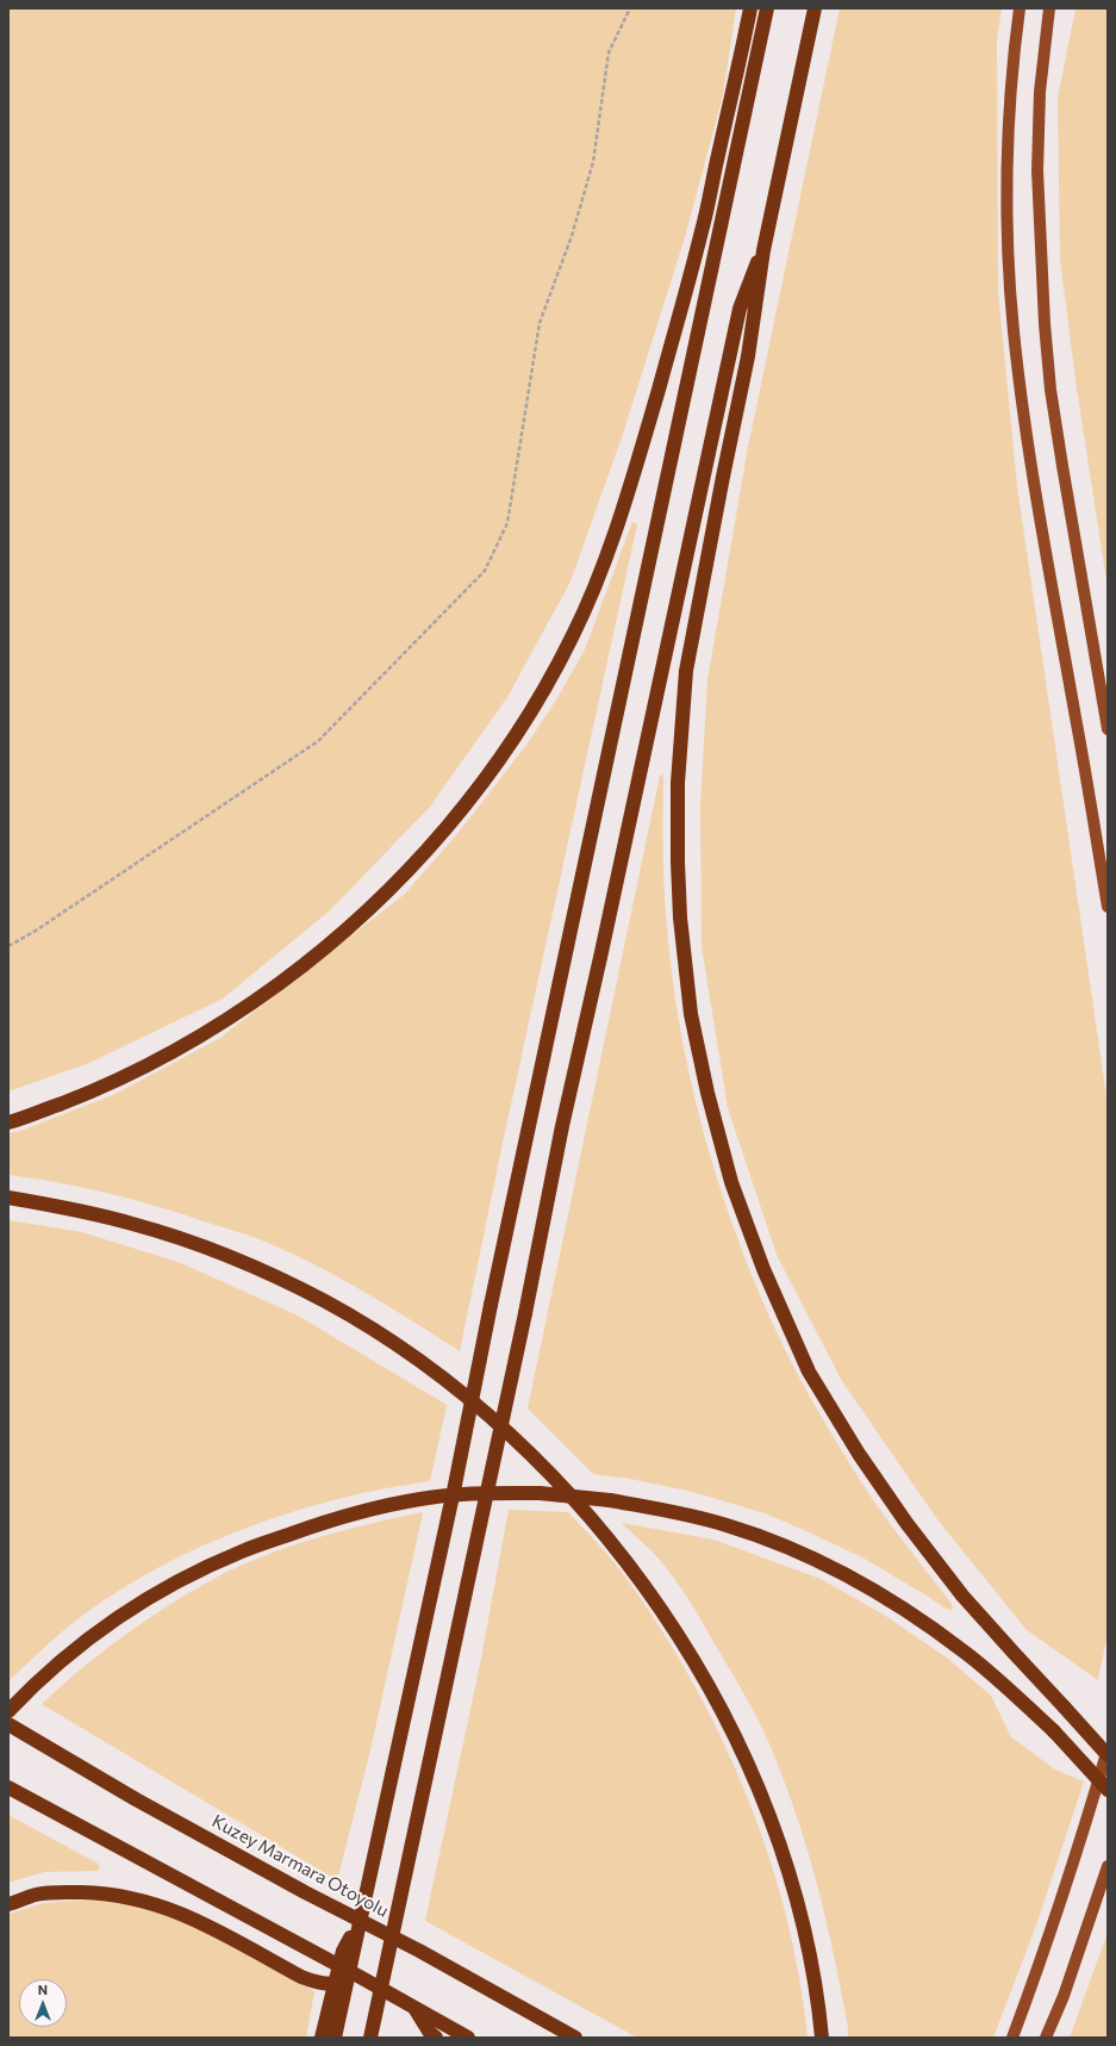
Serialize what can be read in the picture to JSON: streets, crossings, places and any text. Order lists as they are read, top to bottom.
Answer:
{
  "streets": {
    "highway": ["Kuzey Marmara Otoyolu"]
  },
  "north": "top"
}
